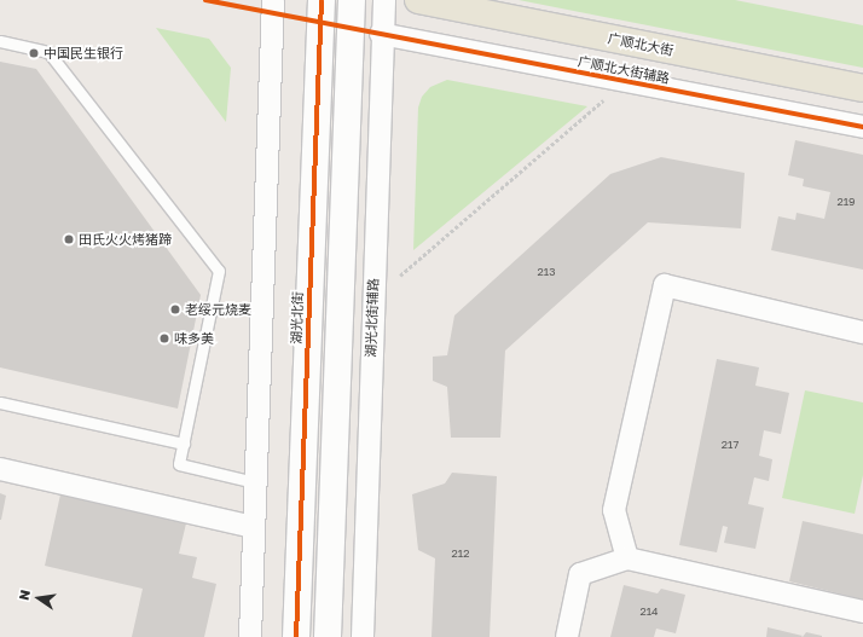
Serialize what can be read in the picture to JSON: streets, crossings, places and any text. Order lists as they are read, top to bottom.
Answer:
{
  "streets": {
    "main road": ["广顺北大街"],
    "street": ["广顺北大街辅路", "湖光北街", "湖光北街辅路"]
  },
  "crossings": [
    ["广顺北大街辅路", "湖光北街辅路"]
  ],
  "places": [
    "中国民生银行",
    "田氏火火烤猪蹄",
    "老绥元烧麦",
    "味多美"
  ],
  "house_numbers": [
    "219",
    "213",
    "217",
    "212",
    "214"
  ],
  "north": "left"
}
